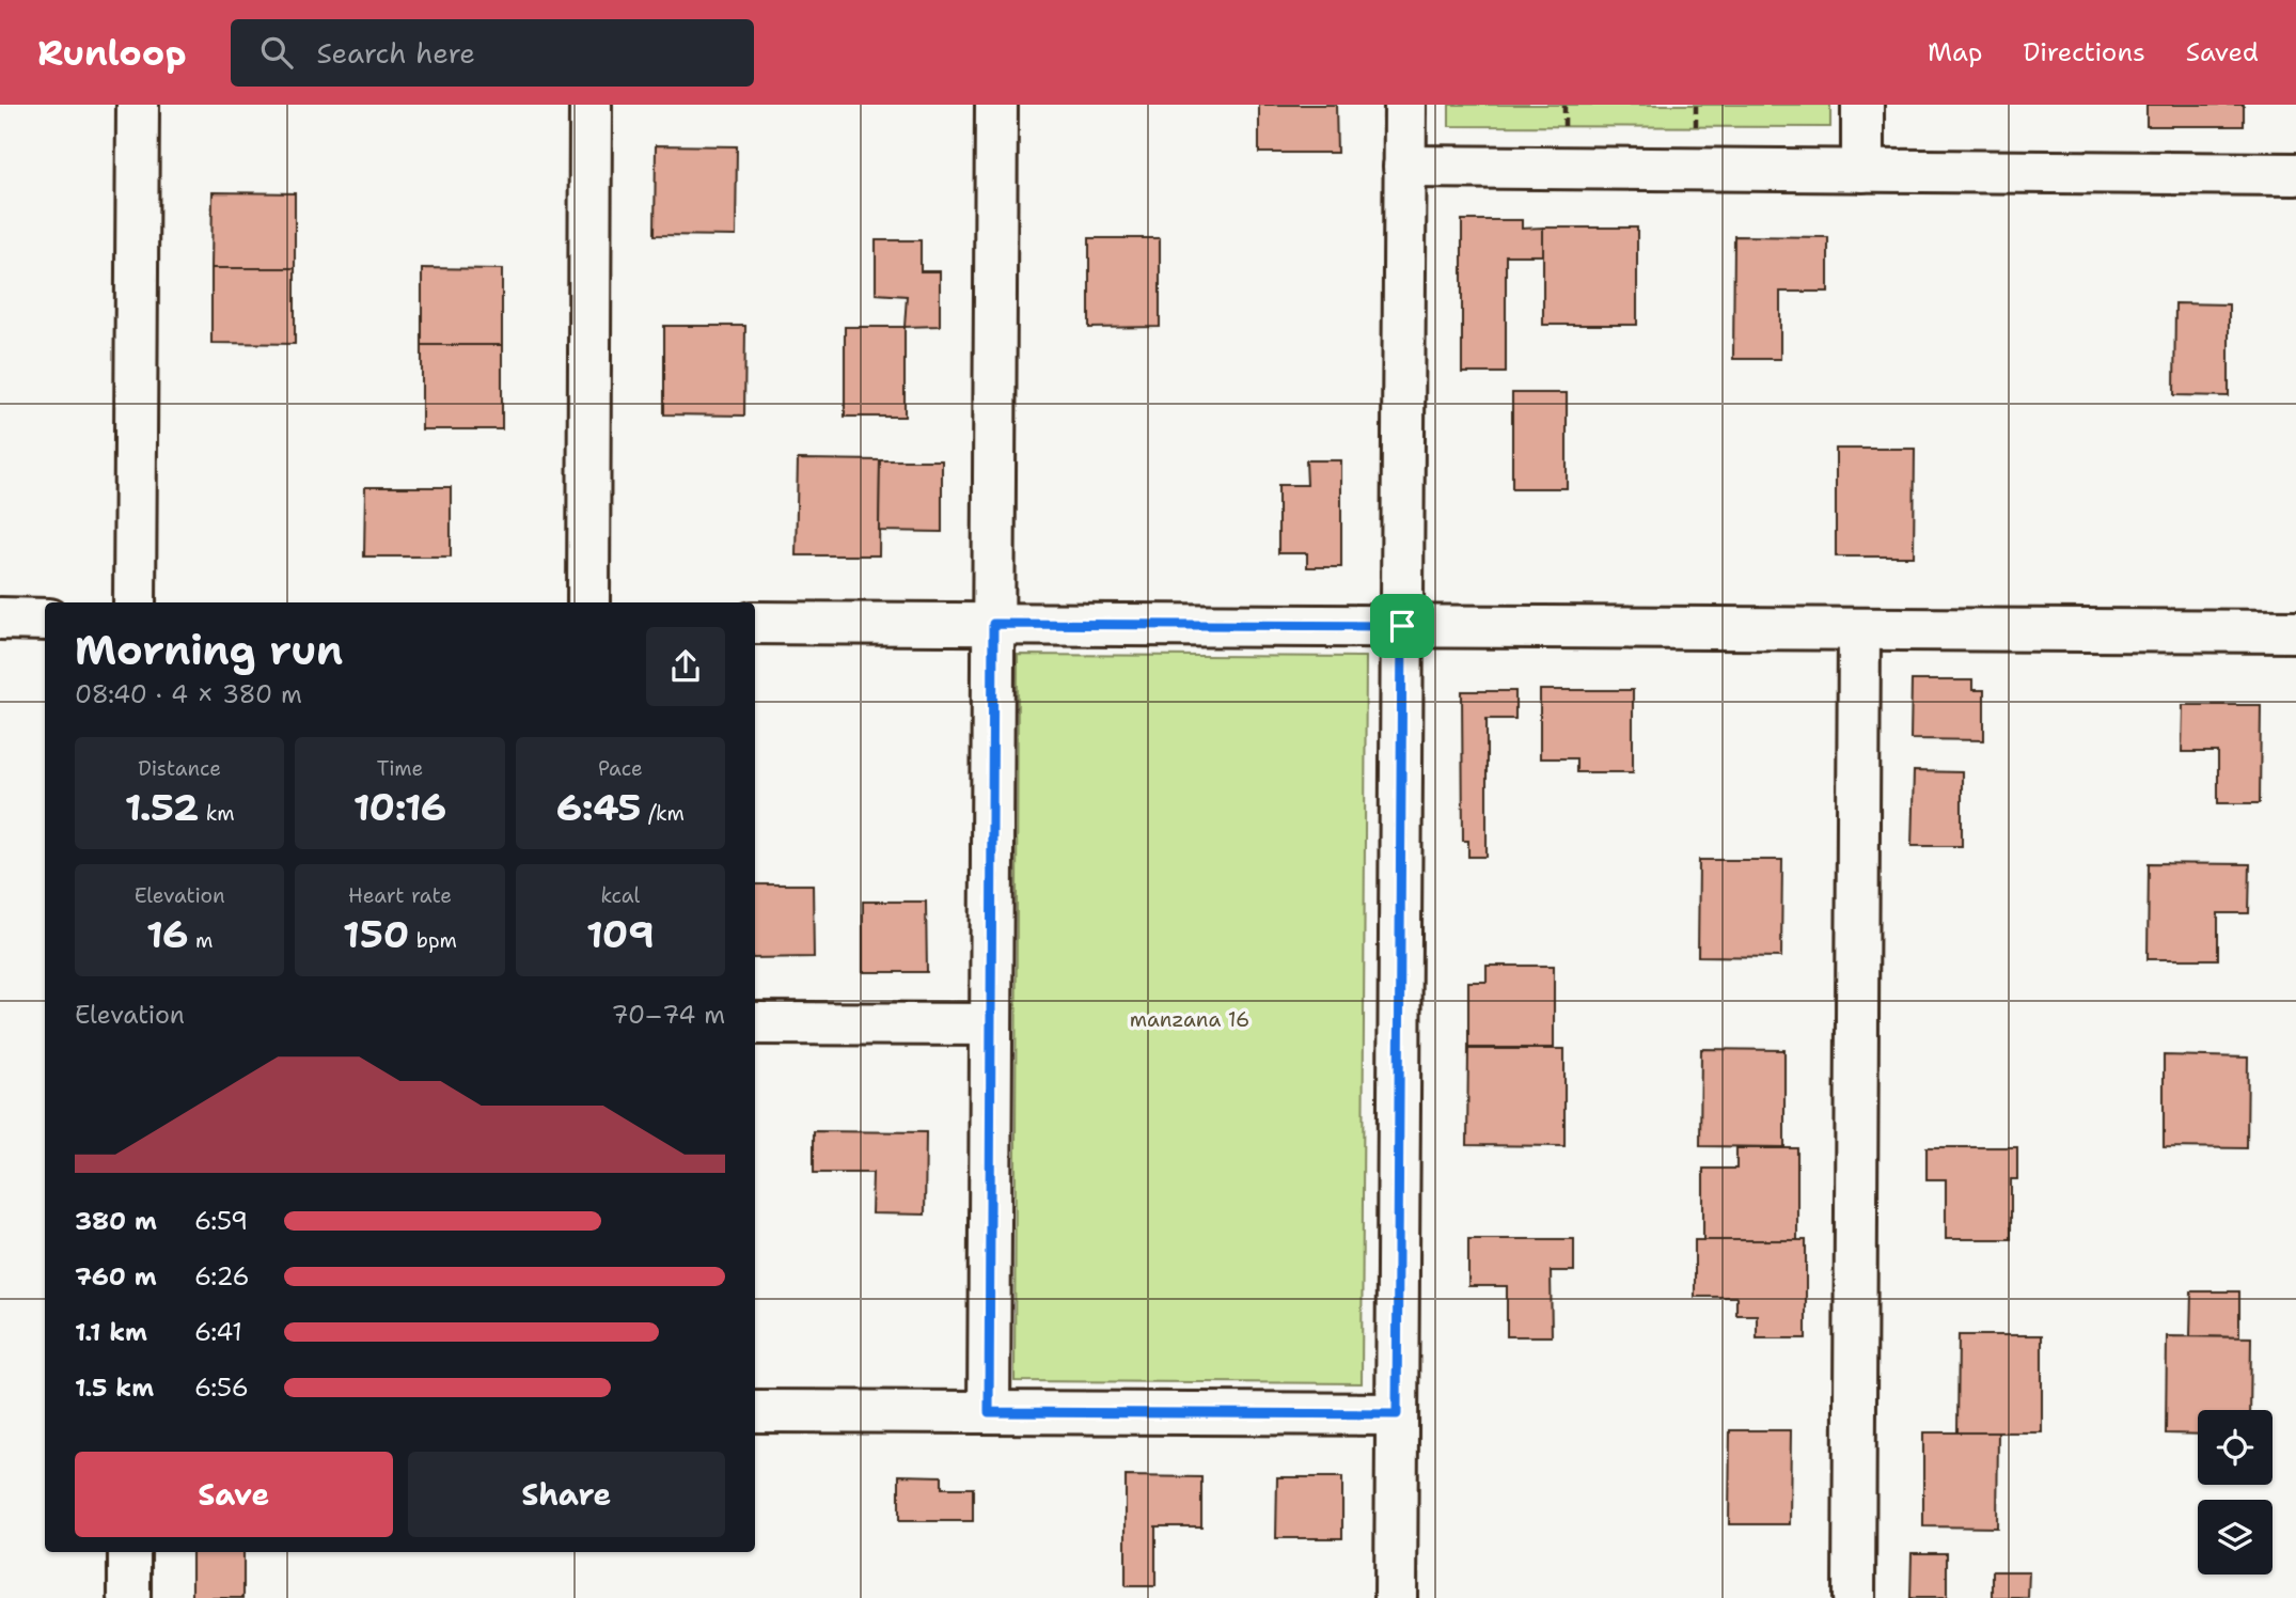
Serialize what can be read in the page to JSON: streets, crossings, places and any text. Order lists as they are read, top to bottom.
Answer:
{
  "parks": ["manzana 16"],
  "page": {
    "header": "Runloop",
    "search": "Search here",
    "nav": ["Map", "Directions", "Saved"],
    "heading": ["Morning run", "08:40 · 4 × 380 m"],
    "stats": [
      ["Distance", "1.52 km"],
      ["Time", "10:16"],
      ["Pace", "6:45 /km"],
      ["Elevation", "16 m"],
      ["Heart rate", "150 bpm"],
      ["kcal", "109"]
    ],
    "chart": ["Elevation", "70–74 m"],
    "list": [
      {
        "name": "380 m",
        "note": "6:59"
      },
      {
        "name": "760 m",
        "note": "6:26"
      },
      {
        "name": "1.1 km",
        "note": "6:41"
      },
      {
        "name": "1.5 km",
        "note": "6:56"
      }
    ],
    "buttons": ["Save", "Share"]
  }
}
